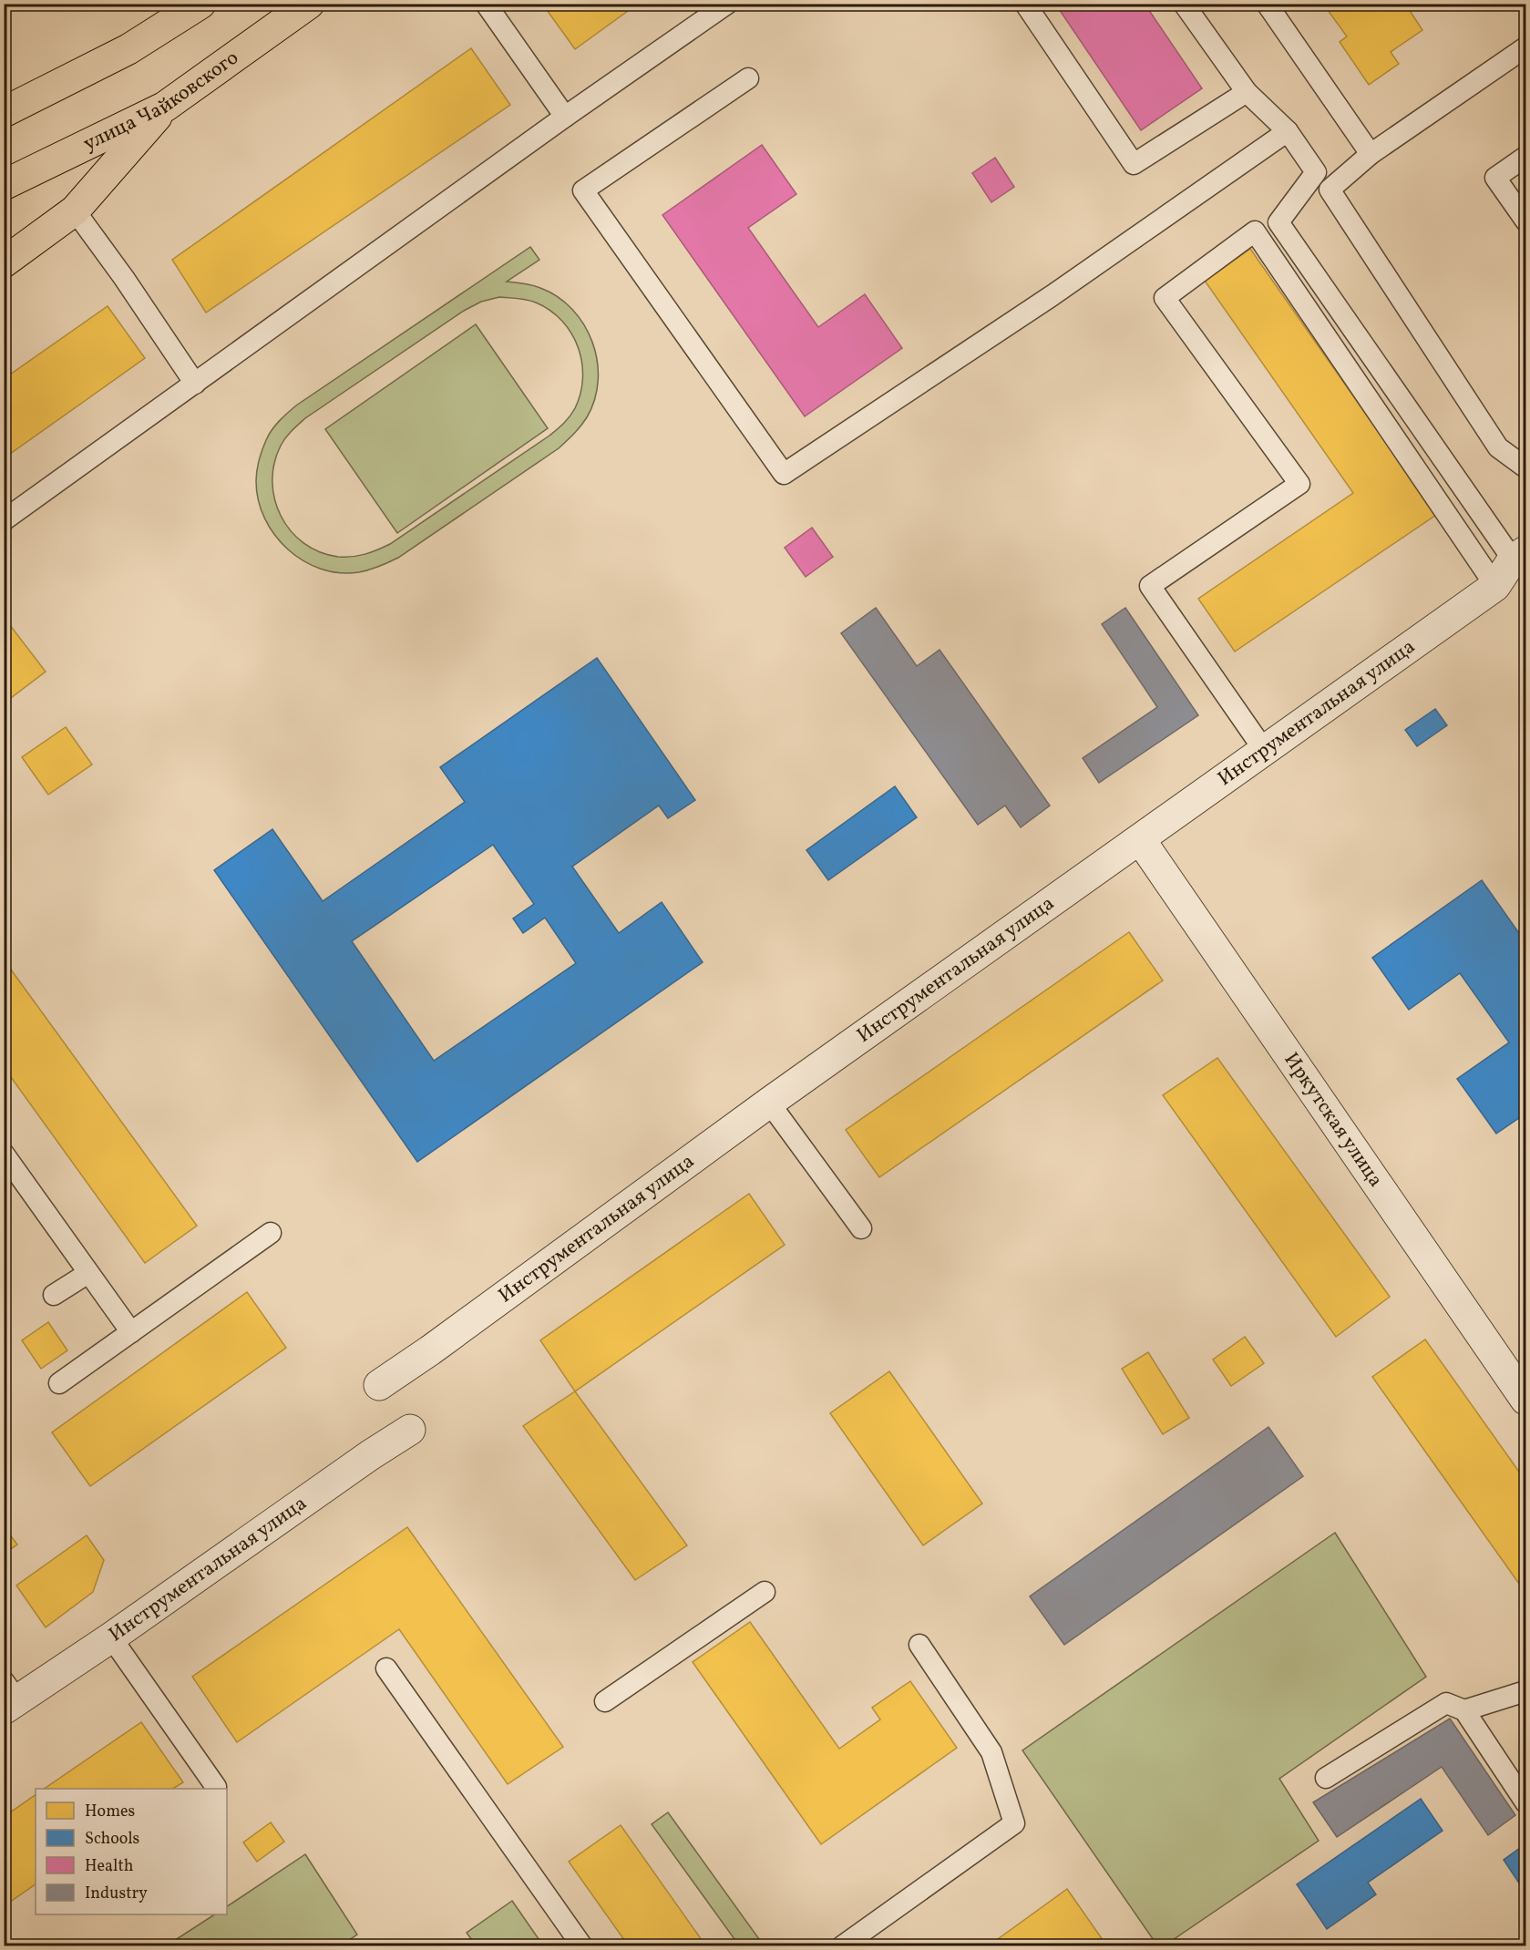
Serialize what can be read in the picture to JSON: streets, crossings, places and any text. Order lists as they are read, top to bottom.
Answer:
{
  "streets": {
    "main road": ["улица Чайковского"],
    "street": ["Инструментальная улица", "Иркутская улица"]
  },
  "crossings": [
    ["Инструментальная улица", "Иркутская улица"]
  ],
  "legend": [
    "Homes",
    "Schools",
    "Health",
    "Industry"
  ]
}
